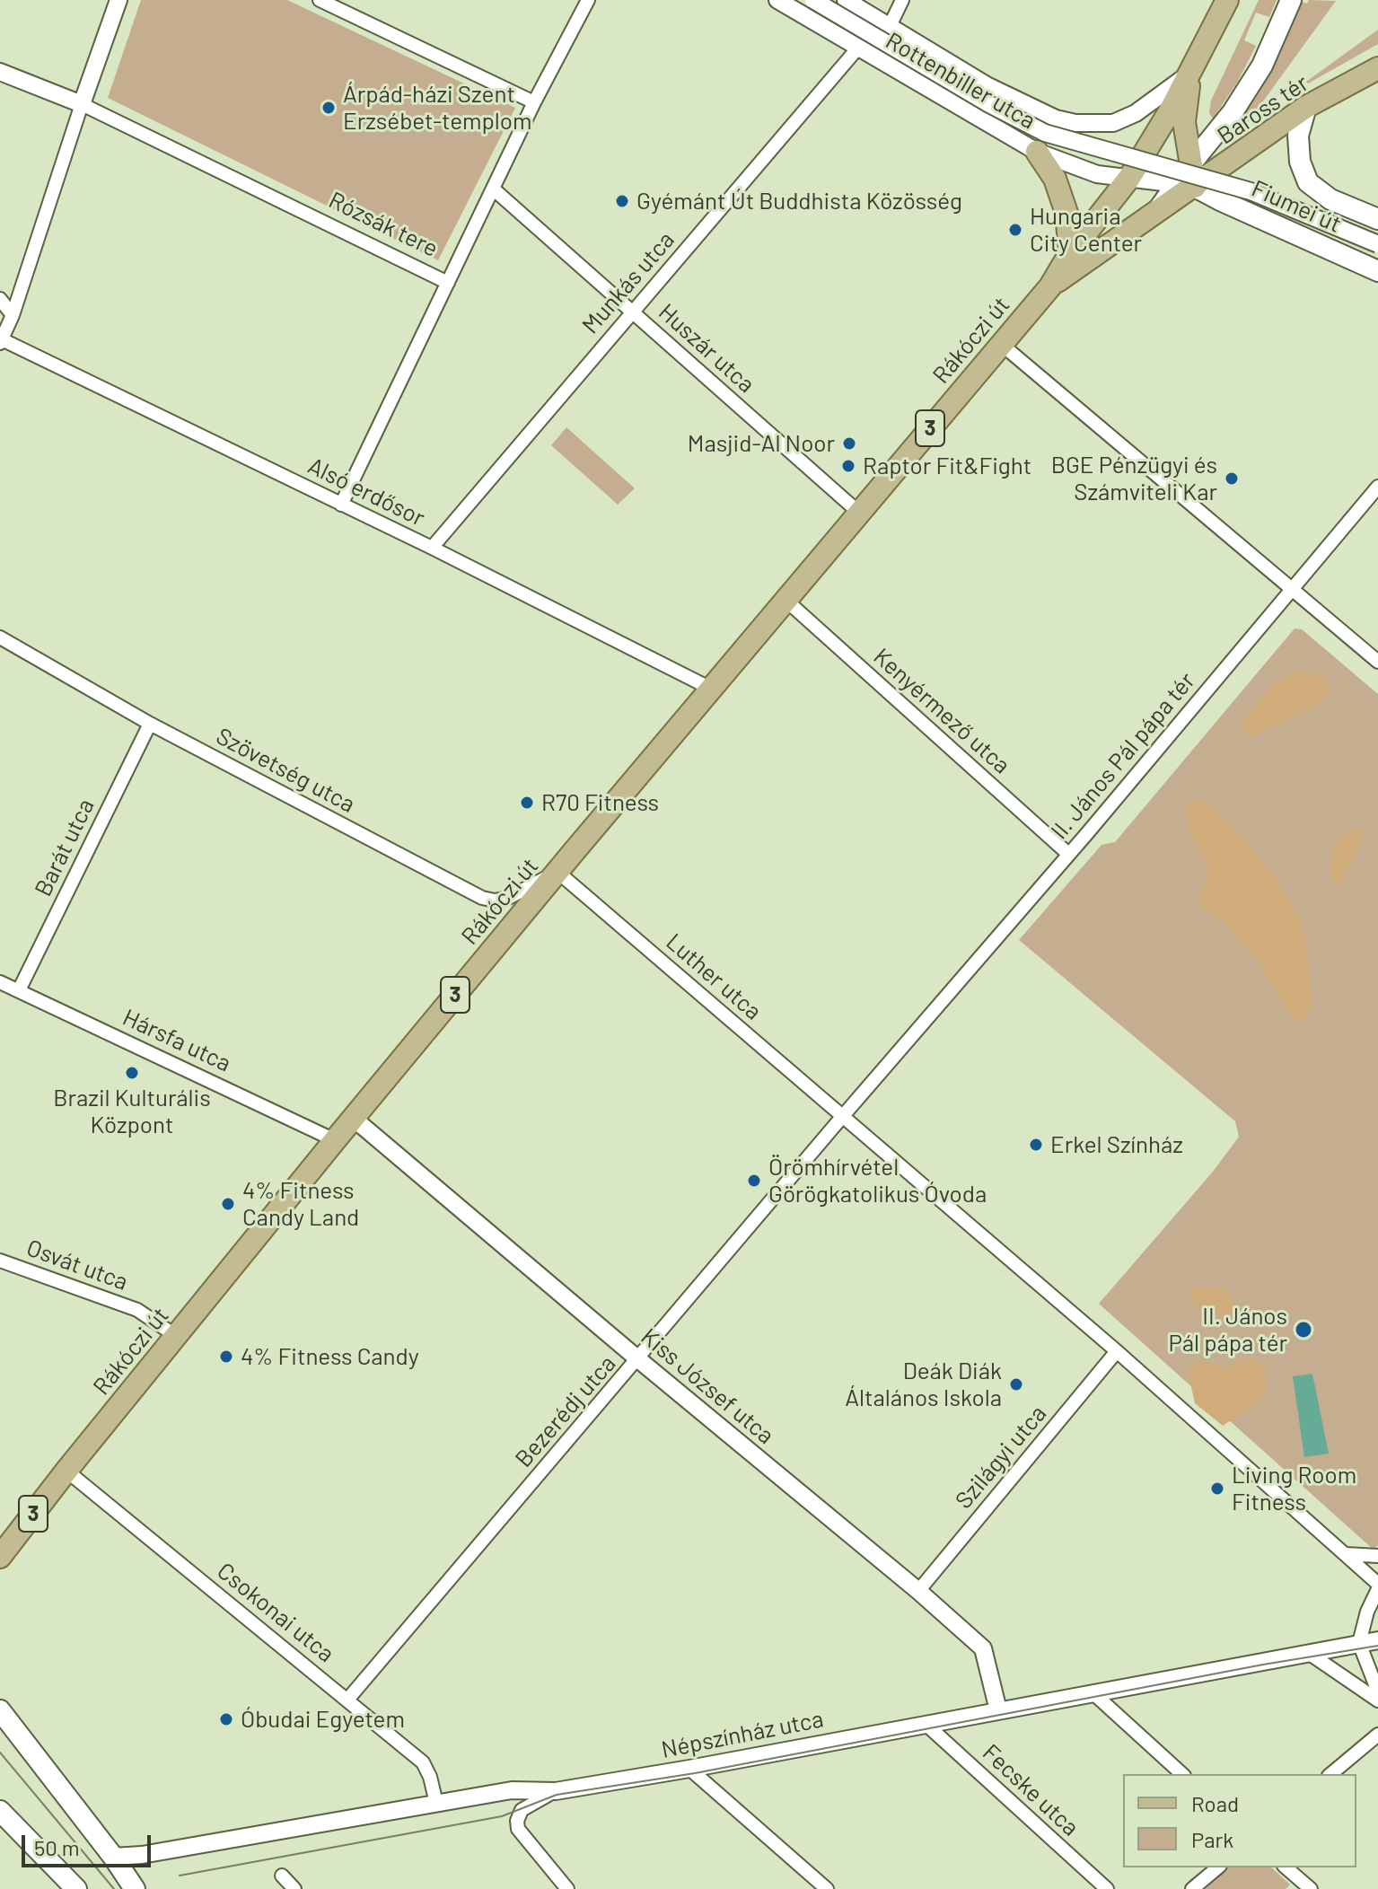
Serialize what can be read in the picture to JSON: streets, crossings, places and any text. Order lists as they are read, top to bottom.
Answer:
{
  "streets": {
    "main road": [
      "Baross tér",
      "Fiumei út",
      "Rákóczi út",
      "3"
    ],
    "street": [
      "Rottenbiller utca",
      "Rózsák tere",
      "Munkás utca",
      "Huszár utca",
      "Alsó erdősor",
      "Kenyérmező utca",
      "II. János Pál pápa tér",
      "Szövetség utca",
      "Barát utca",
      "Luther utca",
      "Hársfa utca",
      "Osvát utca",
      "Kiss József utca",
      "Bezerédj utca",
      "Szilágyi utca",
      "Csokonai utca",
      "Népszínház utca",
      "Fecske utca"
    ]
  },
  "crossings": [
    ["Rottenbiller utca", "Munkás utca"],
    ["Rottenbiller utca", "3"],
    ["Baross tér", "Fiumei út"],
    ["Baross tér", "Rákóczi út"],
    ["Fiumei út", "Rákóczi út"],
    ["Rózsák tere", "Huszár utca"],
    ["Munkás utca", "Huszár utca"],
    ["Munkás utca", "Alsó erdősor"],
    ["Rákóczi út", "Huszár utca"],
    ["Rákóczi út", "3"],
    ["Rákóczi út", "Alsó erdősor"],
    ["Rákóczi út", "Kenyérmező utca"],
    ["Rákóczi út", "Szövetség utca"],
    ["Rákóczi út", "Luther utca"],
    ["Rákóczi út", "Hársfa utca"],
    ["Rákóczi út", "Osvát utca"],
    ["Rákóczi út", "Kiss József utca"],
    ["Rákóczi út", "Csokonai utca"],
    ["Kenyérmező utca", "II. János Pál pápa tér"],
    ["II. János Pál pápa tér", "Luther utca"],
    ["II. János Pál pápa tér", "Bezerédj utca"],
    ["Szövetség utca", "Barát utca"],
    ["Szövetség utca", "Luther utca"],
    ["Barát utca", "Hársfa utca"],
    ["Luther utca", "Bezerédj utca"],
    ["Kiss József utca", "Bezerédj utca"],
    ["Kiss József utca", "Szilágyi utca"],
    ["Kiss József utca", "Népszínház utca"],
    ["Bezerédj utca", "Csokonai utca"],
    ["Csokonai utca", "Népszínház utca"],
    ["Népszínház utca", "Fecske utca"]
  ],
  "places": [
    "Árpád-házi Szent Erzsébet-templom",
    "Gyémánt Út Buddhista Közösség",
    "Hungaria City Center",
    "Masjid-Al Noor",
    "Raptor Fit&Fight",
    "BGE Pénzügyi és Számviteli Kar",
    "R70 Fitness",
    "Brazil Kulturális Központ",
    "Erkel Színház",
    "Örömhírvétel Görögkatolikus Óvoda",
    "4% Fitness Candy Land",
    "II. János Pál pápa tér",
    "4% Fitness Candy",
    "Deák Diák Általános Iskola",
    "Living Room Fitness",
    "Óbudai Egyetem"
  ],
  "legend": ["Road", "Park"],
  "scale_bar": "50 m"
}
